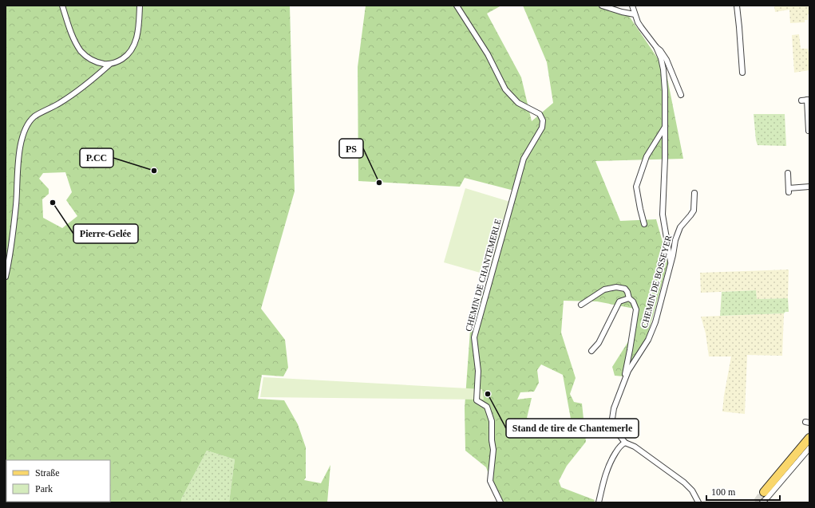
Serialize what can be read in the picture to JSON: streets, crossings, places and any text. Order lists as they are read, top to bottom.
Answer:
{
  "streets": {
    "street": ["CHEMIN DE CHANTEMERLE", "CHEMIN DE BOSSEYER"]
  },
  "places": [
    "P.CC",
    "PS",
    "Pierre-Gelée",
    "Stand de tire de Chantemerle"
  ],
  "legend": ["Straße", "Park"],
  "scale_bar": "100 m"
}
